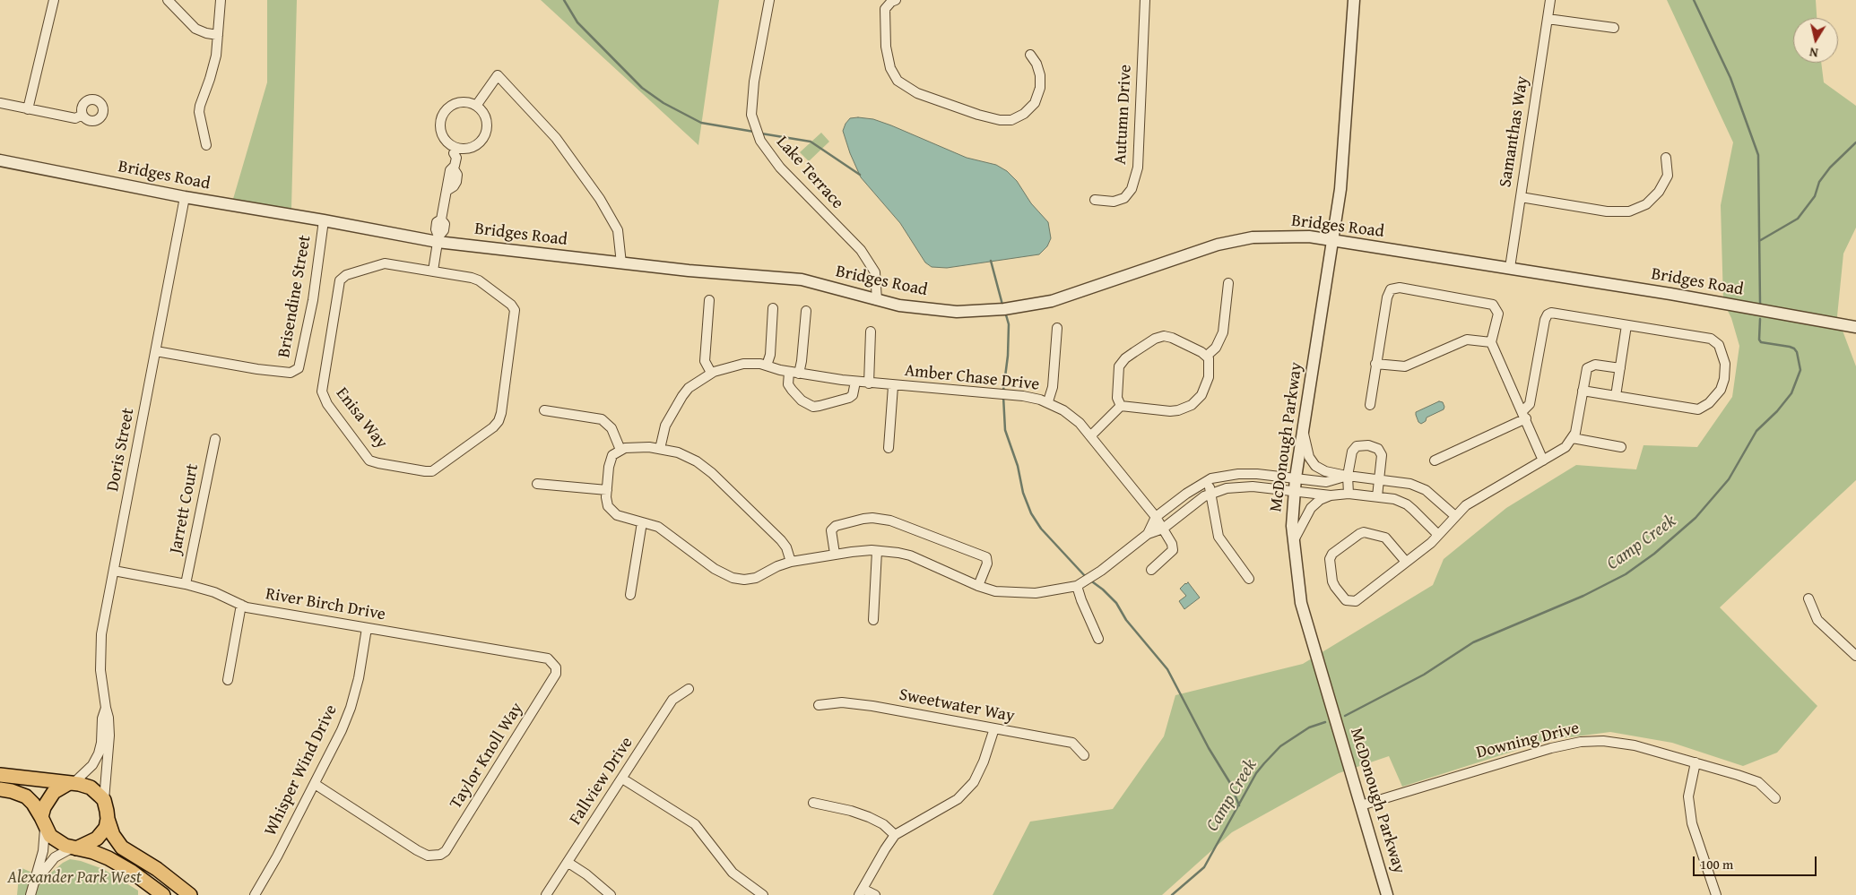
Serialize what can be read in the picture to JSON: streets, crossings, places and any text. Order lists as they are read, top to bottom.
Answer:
{
  "streets": {
    "street": [
      "Autumn Drive",
      "Samanthas Way",
      "Lake Terrace",
      "Bridges Road",
      "Brisendine Street",
      "Amber Chase Drive",
      "Enisa Way",
      "McDonough Parkway",
      "Doris Street",
      "Jarrett Court",
      "River Birch Drive",
      "Sweetwater Way",
      "Downing Drive",
      "Taylor Knoll Way",
      "Whisper Wind Drive",
      "Fallview Drive"
    ]
  },
  "crossings": [
    ["Samanthas Way", "Bridges Road"],
    ["Lake Terrace", "Bridges Road"],
    ["Bridges Road", "Brisendine Street"],
    ["Bridges Road", "McDonough Parkway"],
    ["Bridges Road", "Doris Street"],
    ["Brisendine Street", "Doris Street"],
    ["McDonough Parkway", "Downing Drive"],
    ["Doris Street", "River Birch Drive"],
    ["Jarrett Court", "River Birch Drive"],
    ["River Birch Drive", "Taylor Knoll Way"],
    ["River Birch Drive", "Whisper Wind Drive"],
    ["Taylor Knoll Way", "Whisper Wind Drive"]
  ],
  "water": ["Camp Creek"],
  "parks": ["Alexander Park West"],
  "scale_bar": "100 m",
  "north": "bottom"
}
